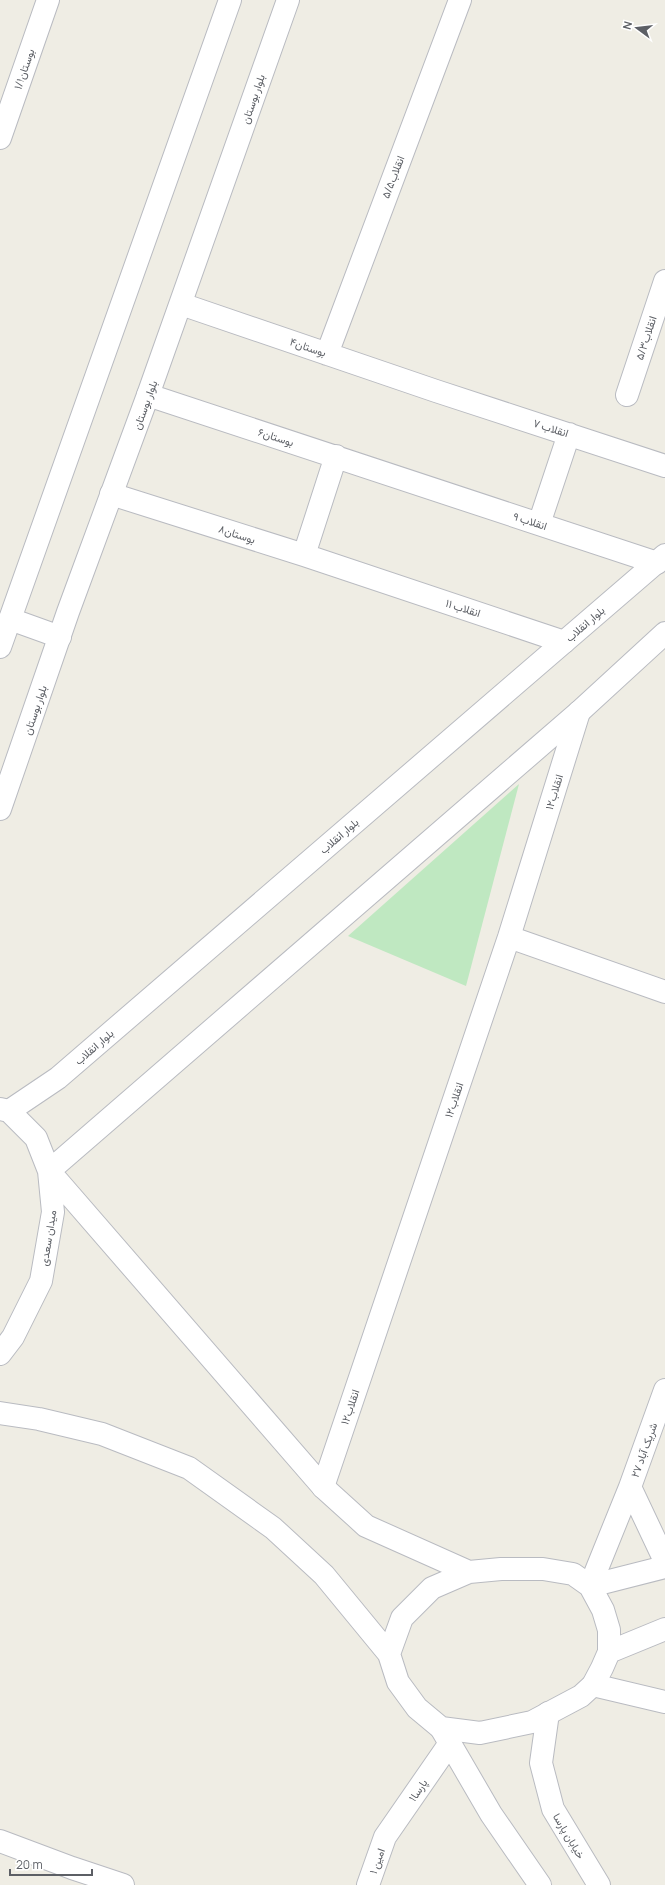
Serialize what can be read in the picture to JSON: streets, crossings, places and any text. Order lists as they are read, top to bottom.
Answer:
{
  "streets": {
    "street": [
      "بوستان۱/۱",
      "بلوار بوستان",
      "انقلاب۵/۵",
      "انقلاب۵/۳",
      "بوستان۴",
      "انقلاب ۷",
      "بوستان۶",
      "انقلاب ۹",
      "بوستان۸",
      "انقلاب ۱۱",
      "بلوار انقلاب",
      "انقلاب۱۲",
      "میدان سعدی",
      "شریک آباد ۲۷",
      "پارسا۱",
      "خیابان پارسا",
      "امین ۱"
    ]
  },
  "crossings": [
    ["بلوار بوستان", "بوستان۴"],
    ["بلوار بوستان", "بوستان۶"],
    ["بلوار بوستان", "بوستان۸"],
    ["انقلاب۵/۵", "بوستان۴"],
    ["بوستان۴", "انقلاب ۷"],
    ["بوستان۶", "انقلاب ۹"],
    ["انقلاب ۹", "بلوار انقلاب"],
    ["بوستان۸", "انقلاب ۱۱"],
    ["انقلاب ۱۱", "بلوار انقلاب"],
    ["بلوار انقلاب", "میدان سعدی"],
    ["پارسا۱", "امین ۱"]
  ],
  "scale_bar": "20 m",
  "north": "left"
}
